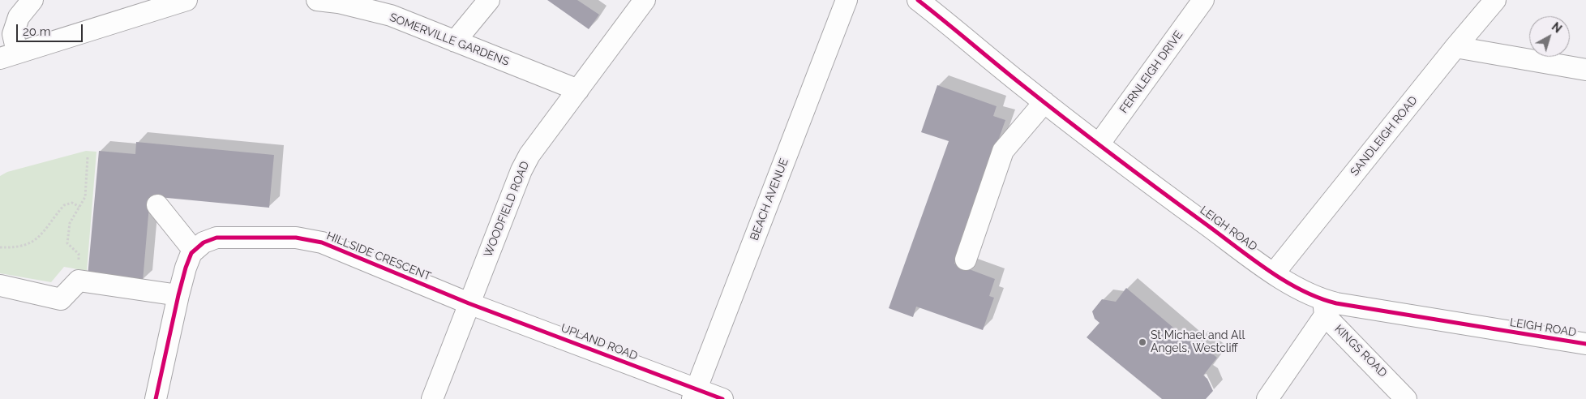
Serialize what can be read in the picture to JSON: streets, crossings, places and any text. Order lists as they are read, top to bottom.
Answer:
{
  "streets": {
    "street": [
      "SOMERVILLE GARDENS",
      "FERNLEIGH DRIVE",
      "SANDLEIGH ROAD",
      "BEACH AVENUE",
      "WOODFIELD ROAD",
      "LEIGH ROAD",
      "HILLSIDE CRESCENT",
      "UPLAND ROAD",
      "KINGS ROAD"
    ]
  },
  "crossings": [
    ["SOMERVILLE GARDENS", "WOODFIELD ROAD"],
    ["FERNLEIGH DRIVE", "LEIGH ROAD"],
    ["SANDLEIGH ROAD", "LEIGH ROAD"],
    ["BEACH AVENUE", "UPLAND ROAD"],
    ["WOODFIELD ROAD", "HILLSIDE CRESCENT"],
    ["WOODFIELD ROAD", "UPLAND ROAD"],
    ["LEIGH ROAD", "KINGS ROAD"],
    ["HILLSIDE CRESCENT", "UPLAND ROAD"]
  ],
  "places": ["St Michael and All Angels, Westcliff"],
  "scale_bar": "20 m",
  "north": "top right"
}
